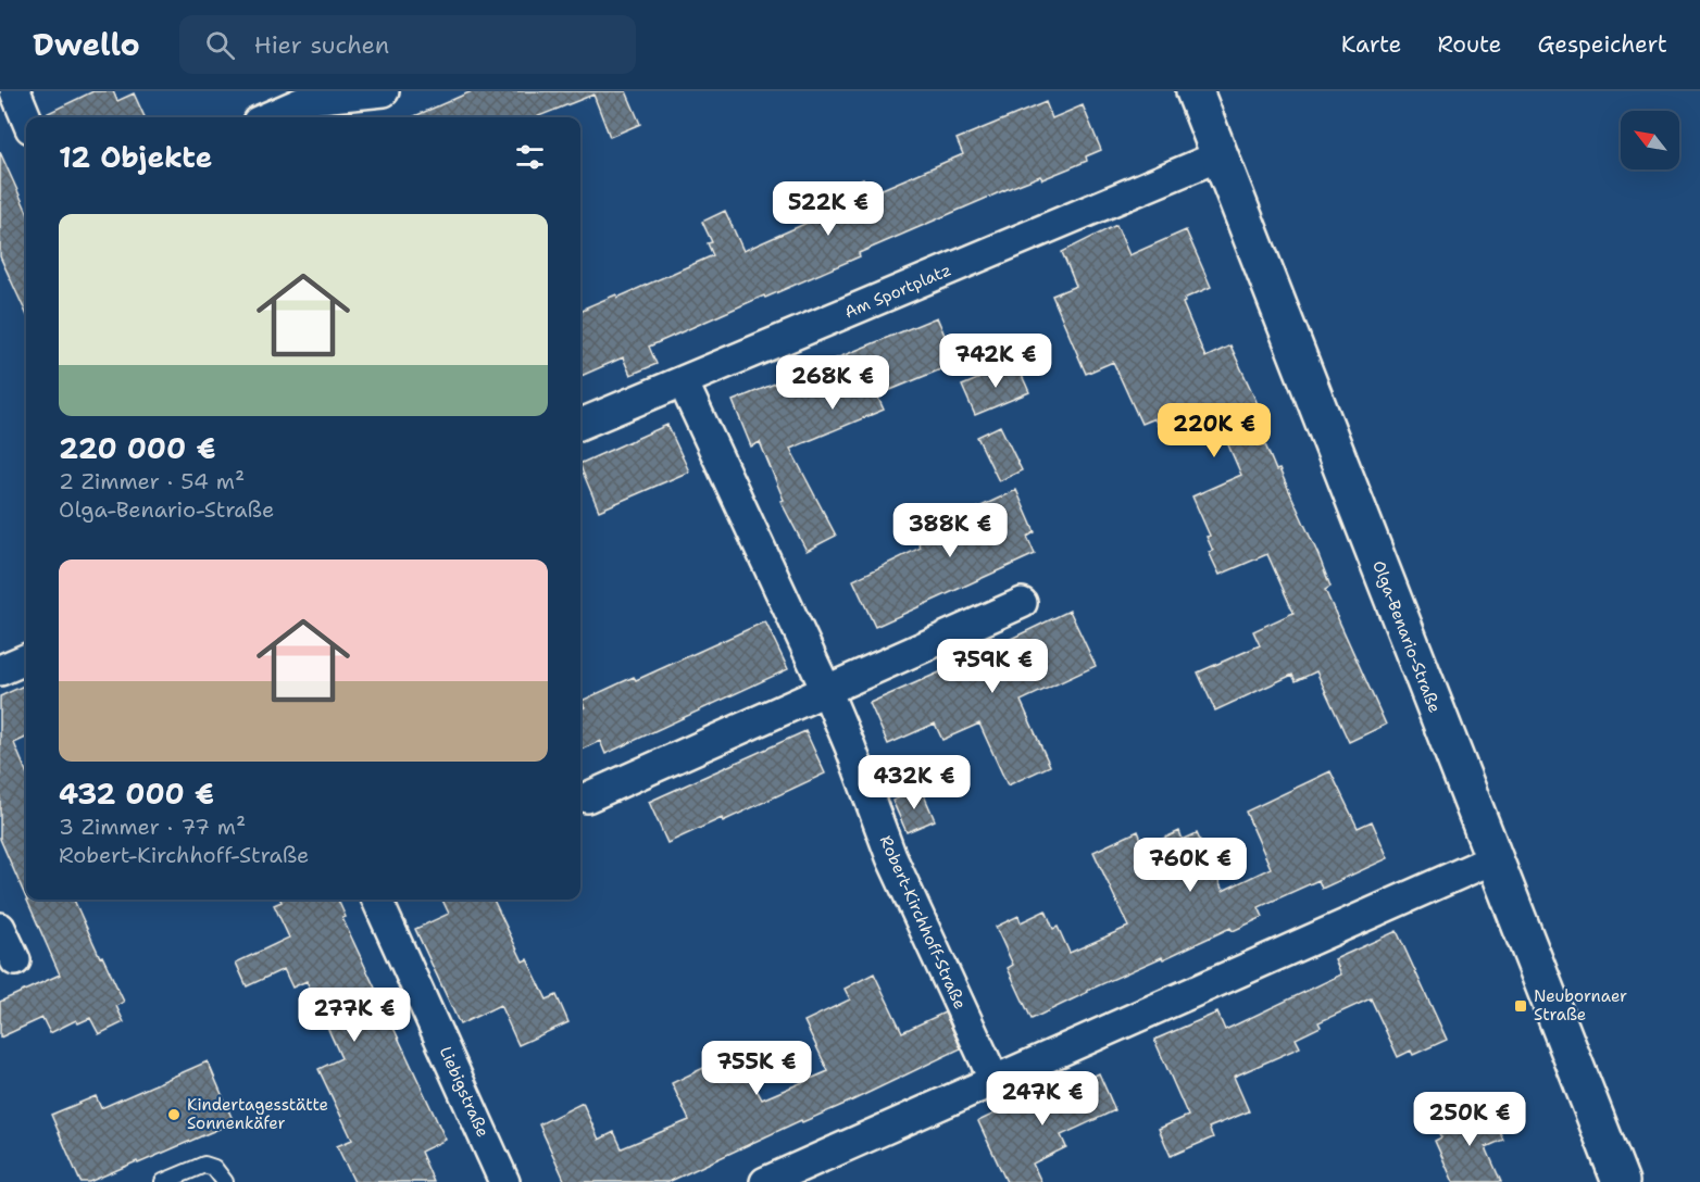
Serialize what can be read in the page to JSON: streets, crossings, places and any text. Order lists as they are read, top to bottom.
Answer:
{
  "streets": {
    "street": [
      "Am Sportplatz",
      "Olga-Benario-Straße",
      "Robert-Kirchhoff-Straße",
      "Liebigstraße"
    ]
  },
  "crossings": [
    ["Am Sportplatz", "Olga-Benario-Straße"],
    ["Am Sportplatz", "Robert-Kirchhoff-Straße"]
  ],
  "places": {
    "transit": ["Neubornaer Straße"],
    "other": ["Kindertagesstätte Sonnenkäfer"]
  },
  "north": "top left",
  "page": {
    "header": "Dwello",
    "search": "Hier suchen",
    "nav": ["Karte", "Route", "Gespeichert"],
    "heading": "12 Objekte",
    "price": [
      "522K €",
      "742K €",
      "268K €",
      "220K €",
      "388K €",
      "759K €",
      "432K €",
      "760K €",
      "277K €",
      "755K €",
      "247K €",
      "250K €"
    ],
    "list": [
      {
        "name": "220 000 €",
        "note": "2 Zimmer · 54 m² · Olga-Benario-Straße"
      },
      {
        "name": "432 000 €",
        "note": "3 Zimmer · 77 m² · Robert-Kirchhoff-Straße"
      }
    ]
  }
}
